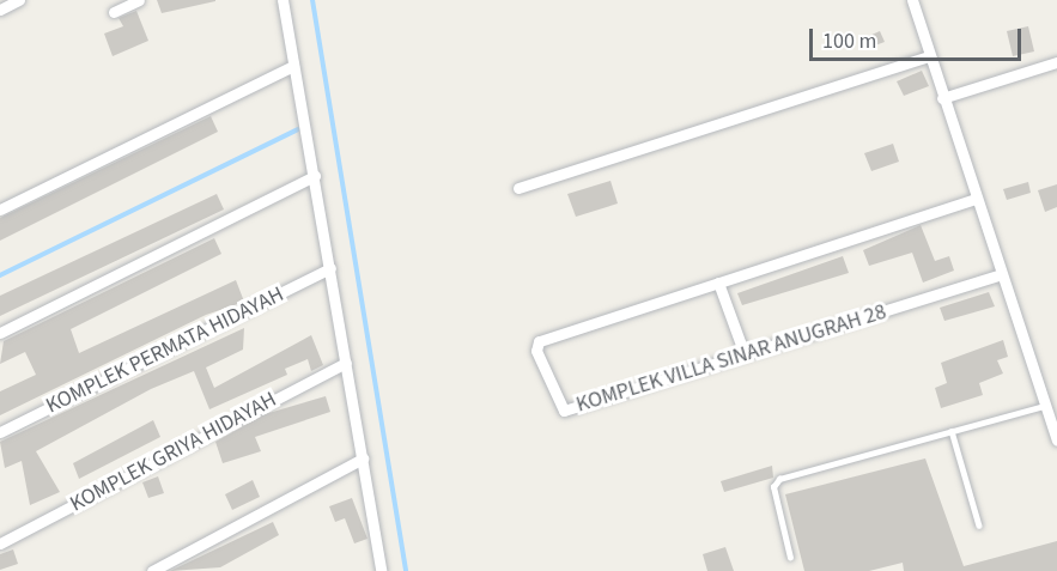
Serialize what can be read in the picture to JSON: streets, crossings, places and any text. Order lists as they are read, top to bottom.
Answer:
{
  "streets": {
    "street": ["KOMPLEK PERMATA HIDAYAH", "KOMPLEK VILLA SINAR ANUGRAH 28", "KOMPLEK GRIYA HIDAYAH"]
  },
  "scale_bar": "100 m"
}
